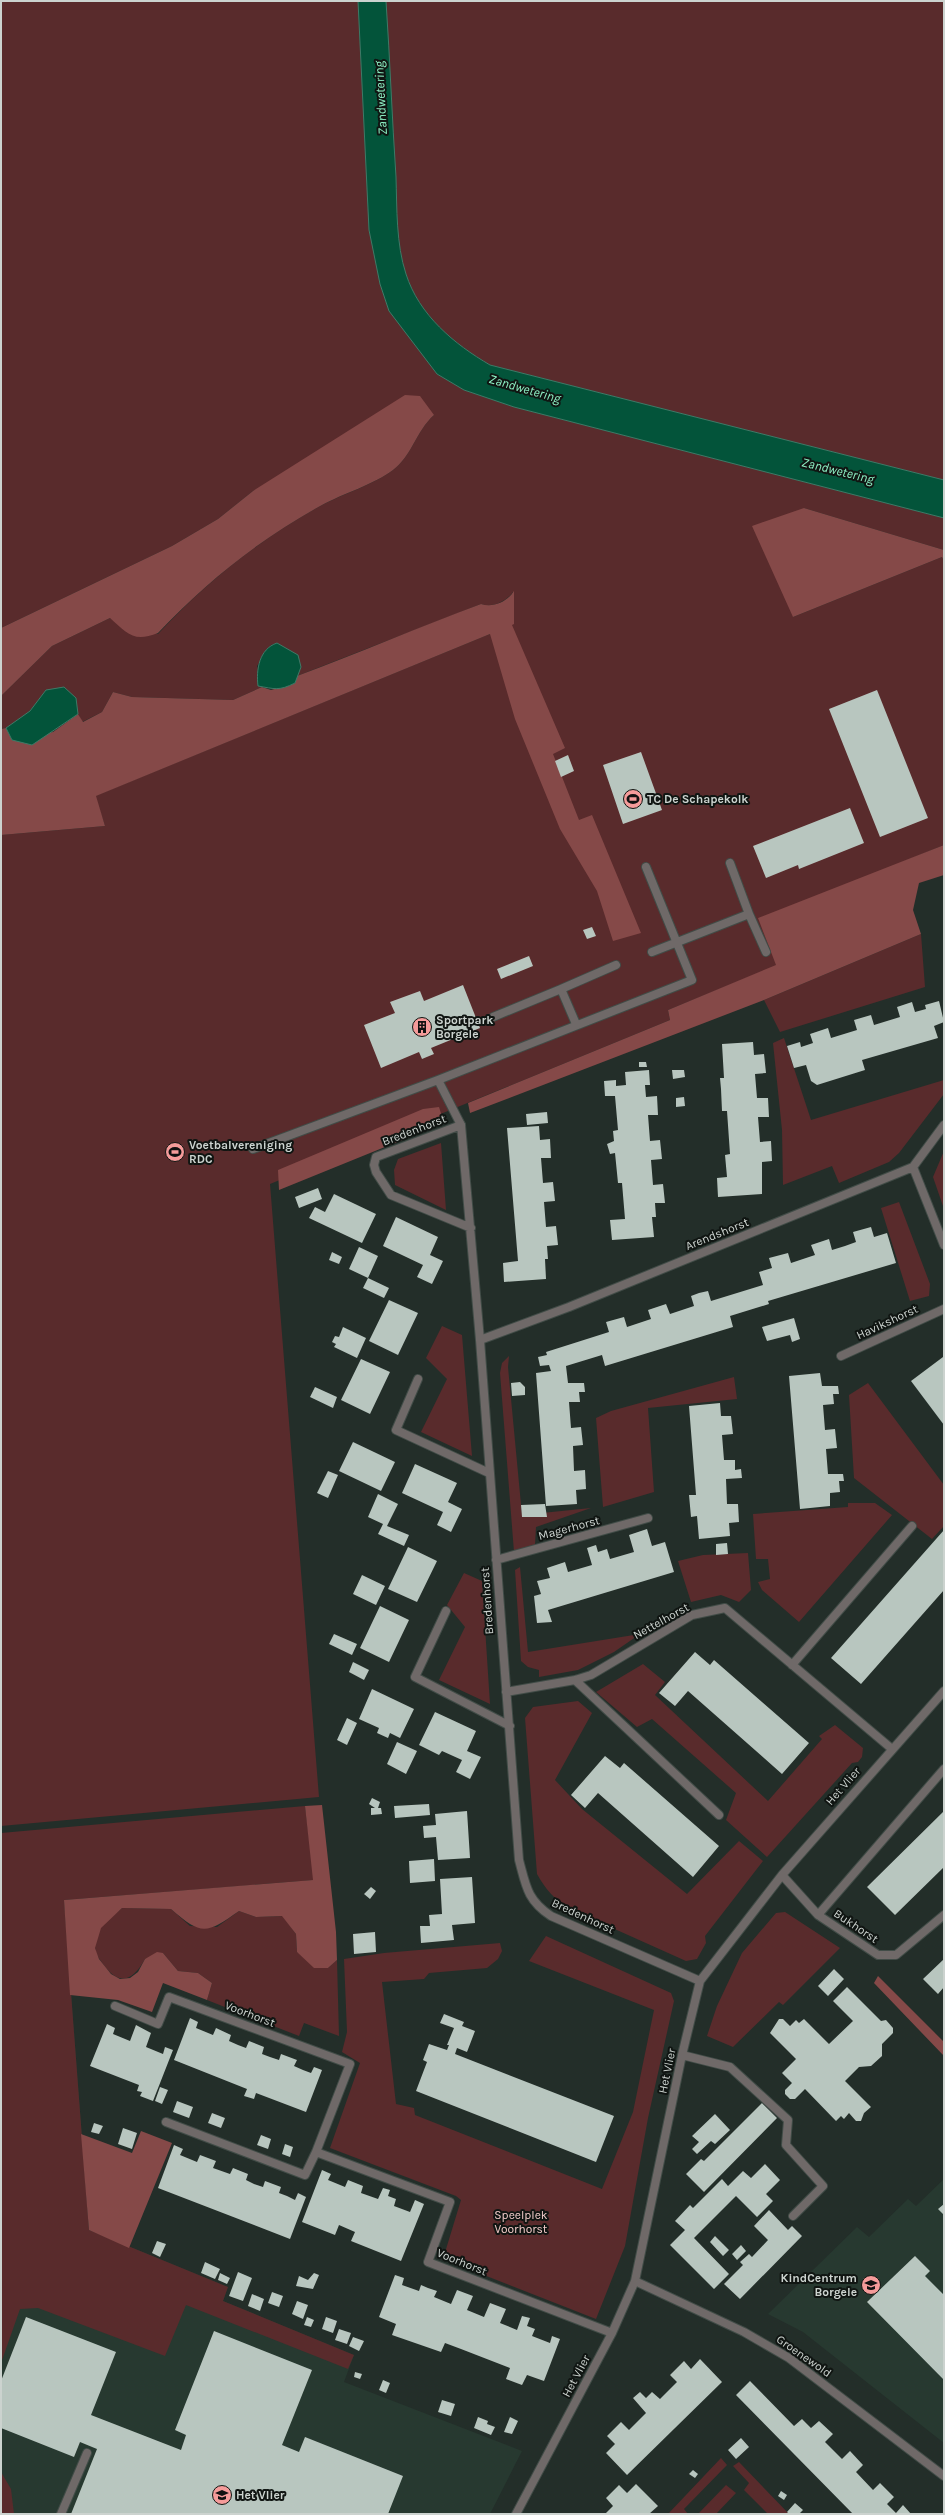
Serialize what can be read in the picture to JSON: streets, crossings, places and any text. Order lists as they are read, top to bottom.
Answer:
{
  "streets": {
    "street": [
      "Bredenhorst",
      "Arendshorst",
      "Havikshorst",
      "Magerhorst",
      "Nettelhorst",
      "Het Vlier",
      "Bukhorst",
      "Voorhorst",
      "Groenewold"
    ]
  },
  "crossings": [
    ["Bredenhorst", "Arendshorst"],
    ["Bredenhorst", "Magerhorst"],
    ["Bredenhorst", "Nettelhorst"],
    ["Bredenhorst", "Het Vlier"],
    ["Nettelhorst", "Het Vlier"],
    ["Het Vlier", "Bukhorst"],
    ["Het Vlier", "Voorhorst"],
    ["Het Vlier", "Groenewold"]
  ],
  "water": ["Zandwetering"],
  "parks": ["Speelplek Voorhorst"],
  "places": {
    "sports": ["TC De Schapekolk", "Voetbalvereniging RDC"],
    "building": ["Sportpark Borgele"],
    "school or university": ["KindCentrum Borgele", "Het Vlier"]
  }
}
